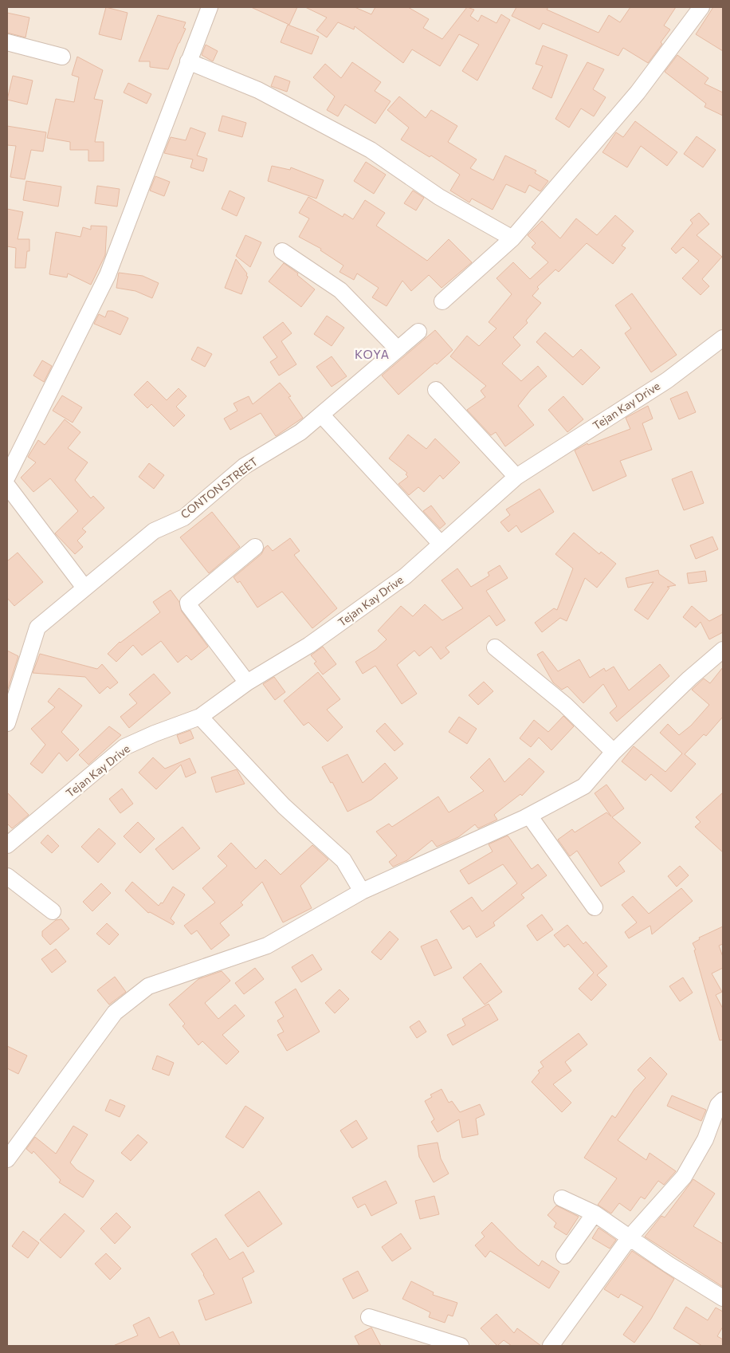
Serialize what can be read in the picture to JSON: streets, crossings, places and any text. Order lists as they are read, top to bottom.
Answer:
{
  "streets": {
    "street": ["Tejan Kay Drive", "CONTON STREET"]
  },
  "districts": ["KOYA"]
}
